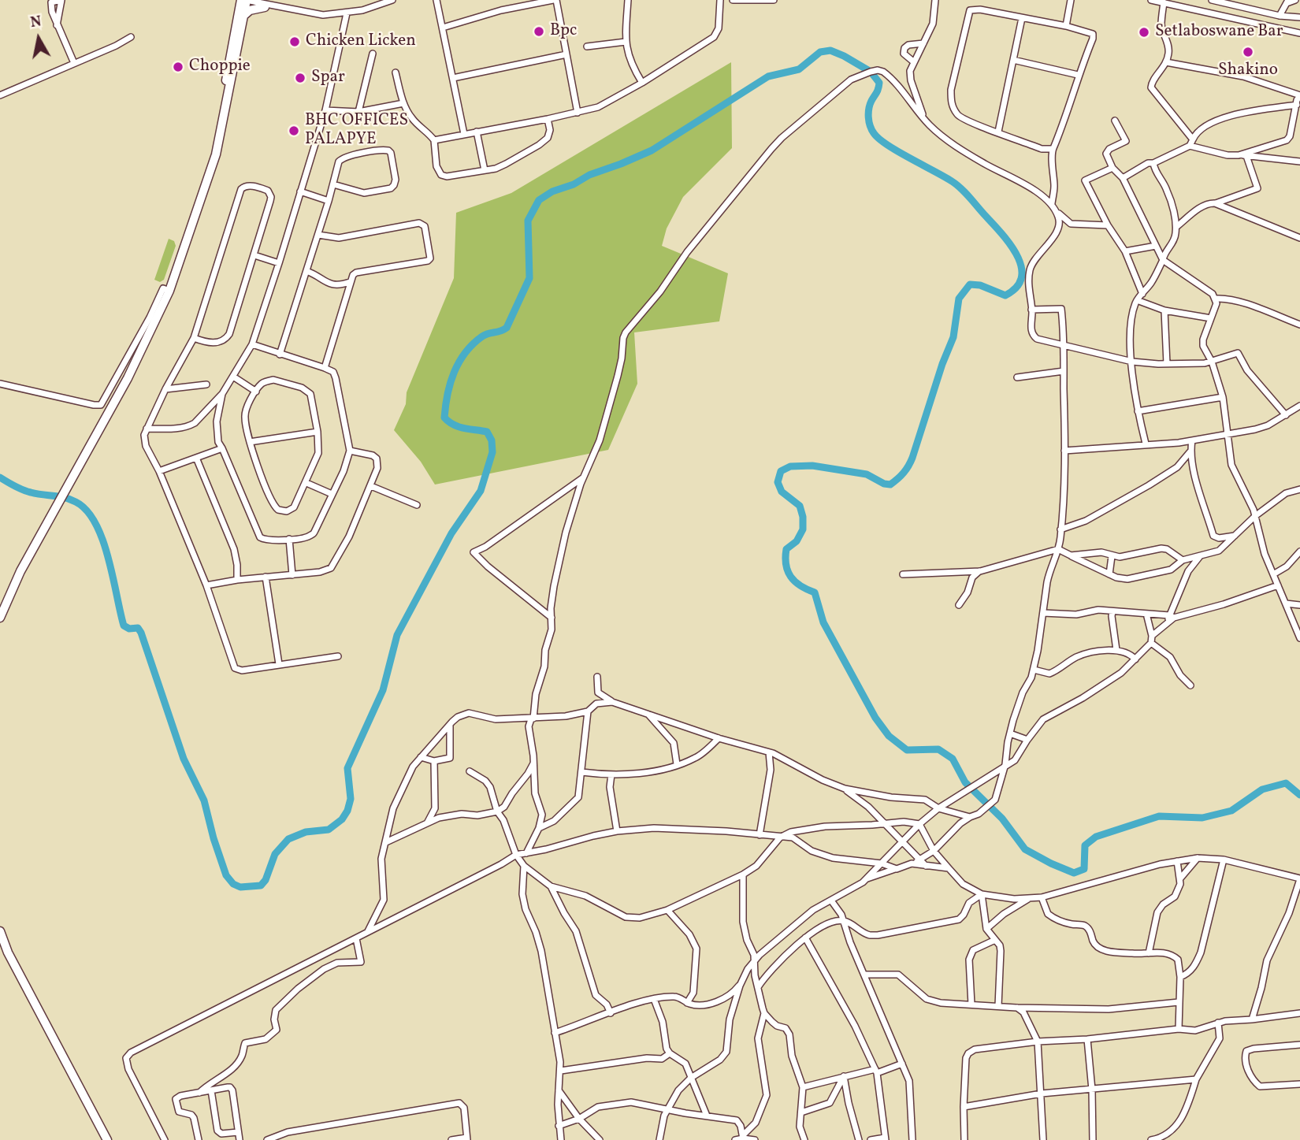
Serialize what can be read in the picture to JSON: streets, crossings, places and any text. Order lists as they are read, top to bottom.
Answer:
{
  "places": [
    "Bpc",
    "Setlaboswane Bar",
    "Chicken Licken",
    "Shakino",
    "Choppie",
    "Spar",
    "BHC OFFICES PALAPYE"
  ],
  "north": "top"
}
